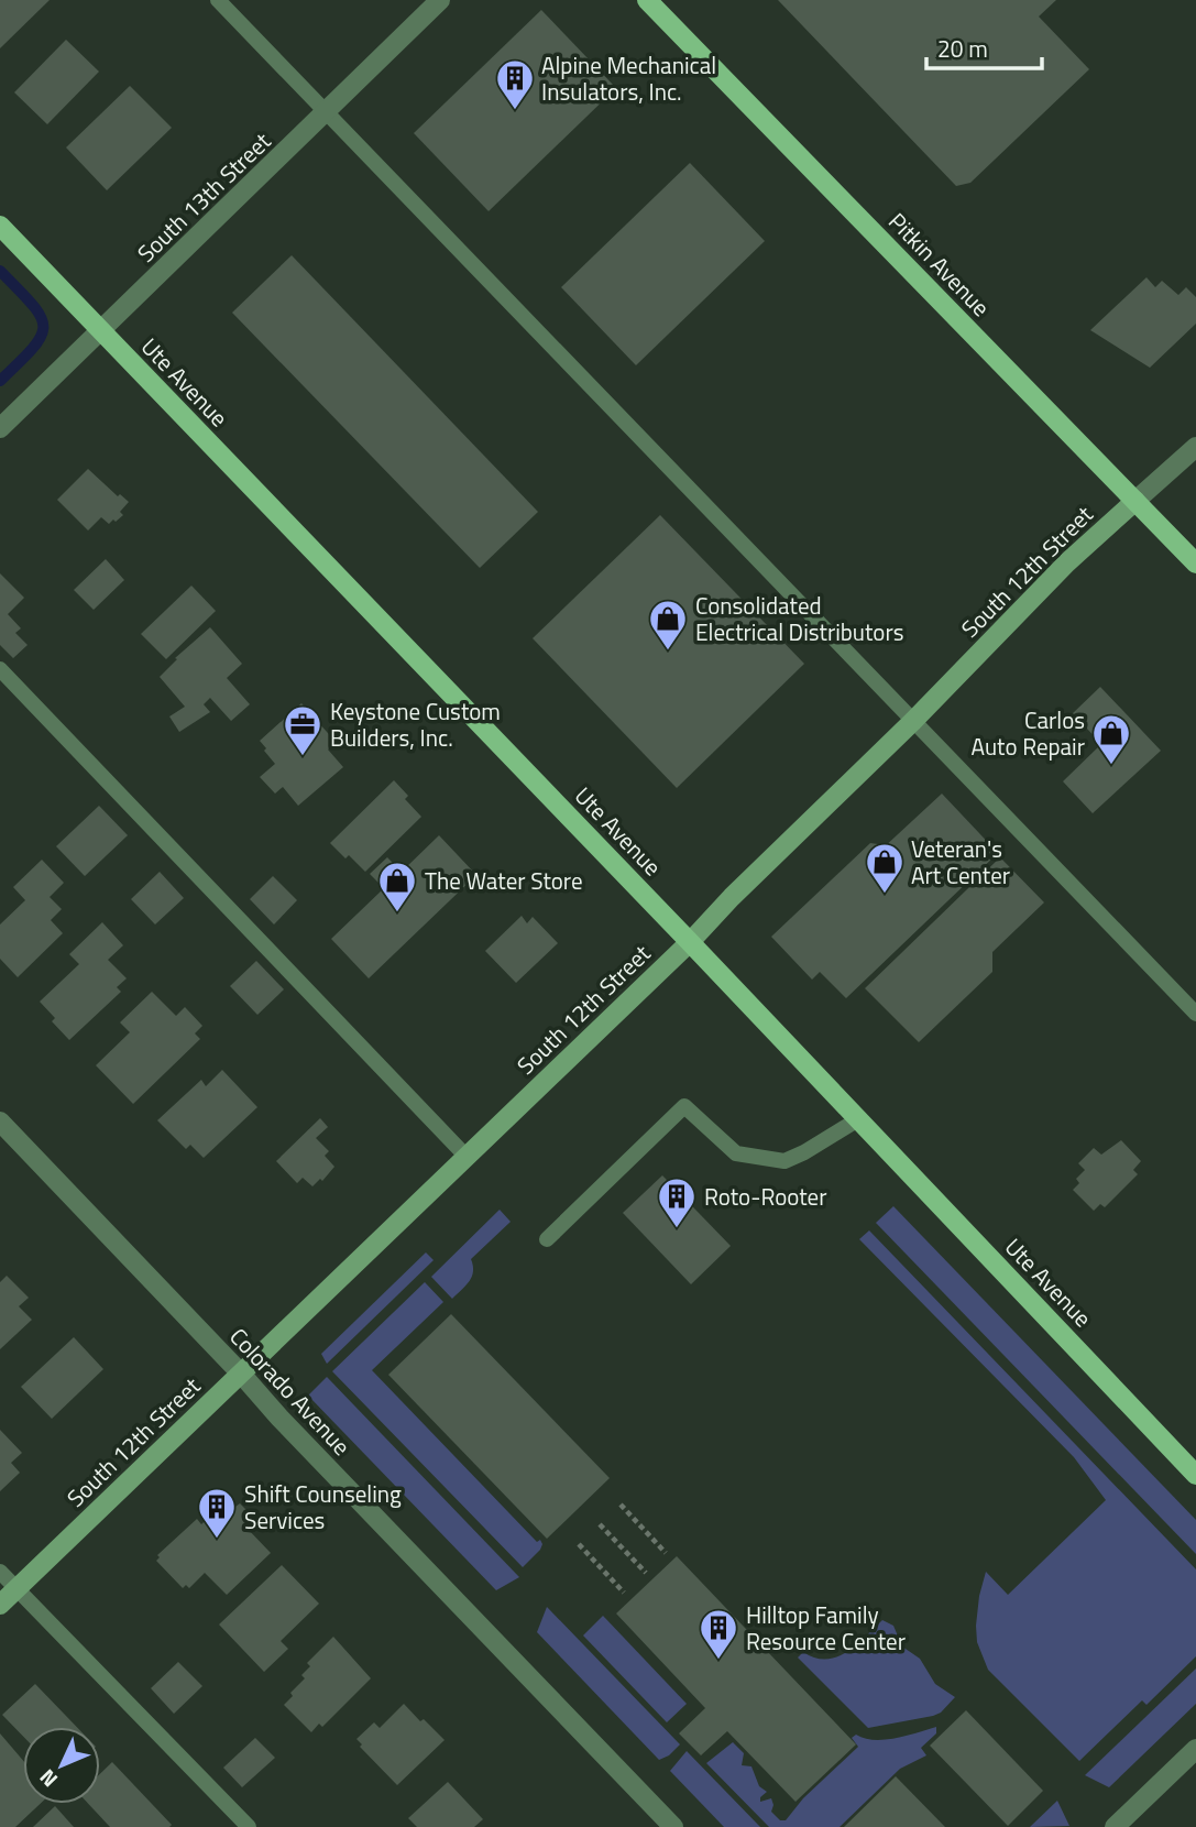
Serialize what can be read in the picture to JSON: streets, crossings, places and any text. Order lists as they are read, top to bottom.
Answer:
{
  "streets": {
    "main road": ["Pitkin Avenue", "Ute Avenue", "South 12th Street"],
    "street": ["South 13th Street", "Colorado Avenue"]
  },
  "crossings": [
    ["South 13th Street", "Ute Avenue"],
    ["Pitkin Avenue", "South 12th Street"],
    ["Ute Avenue", "South 12th Street"],
    ["South 12th Street", "Colorado Avenue"]
  ],
  "places": {
    "building": [
      "Alpine Mechanical Insulators, Inc.",
      "Roto-Rooter",
      "Shift Counseling Services",
      "Hilltop Family Resource Center"
    ],
    "shop": [
      "Consolidated Electrical Distributors",
      "Carlos Auto Repair",
      "Veteran's Art Center",
      "The Water Store"
    ],
    "office": ["Keystone Custom Builders, Inc."]
  },
  "scale_bar": "20 m",
  "north": "bottom left"
}
